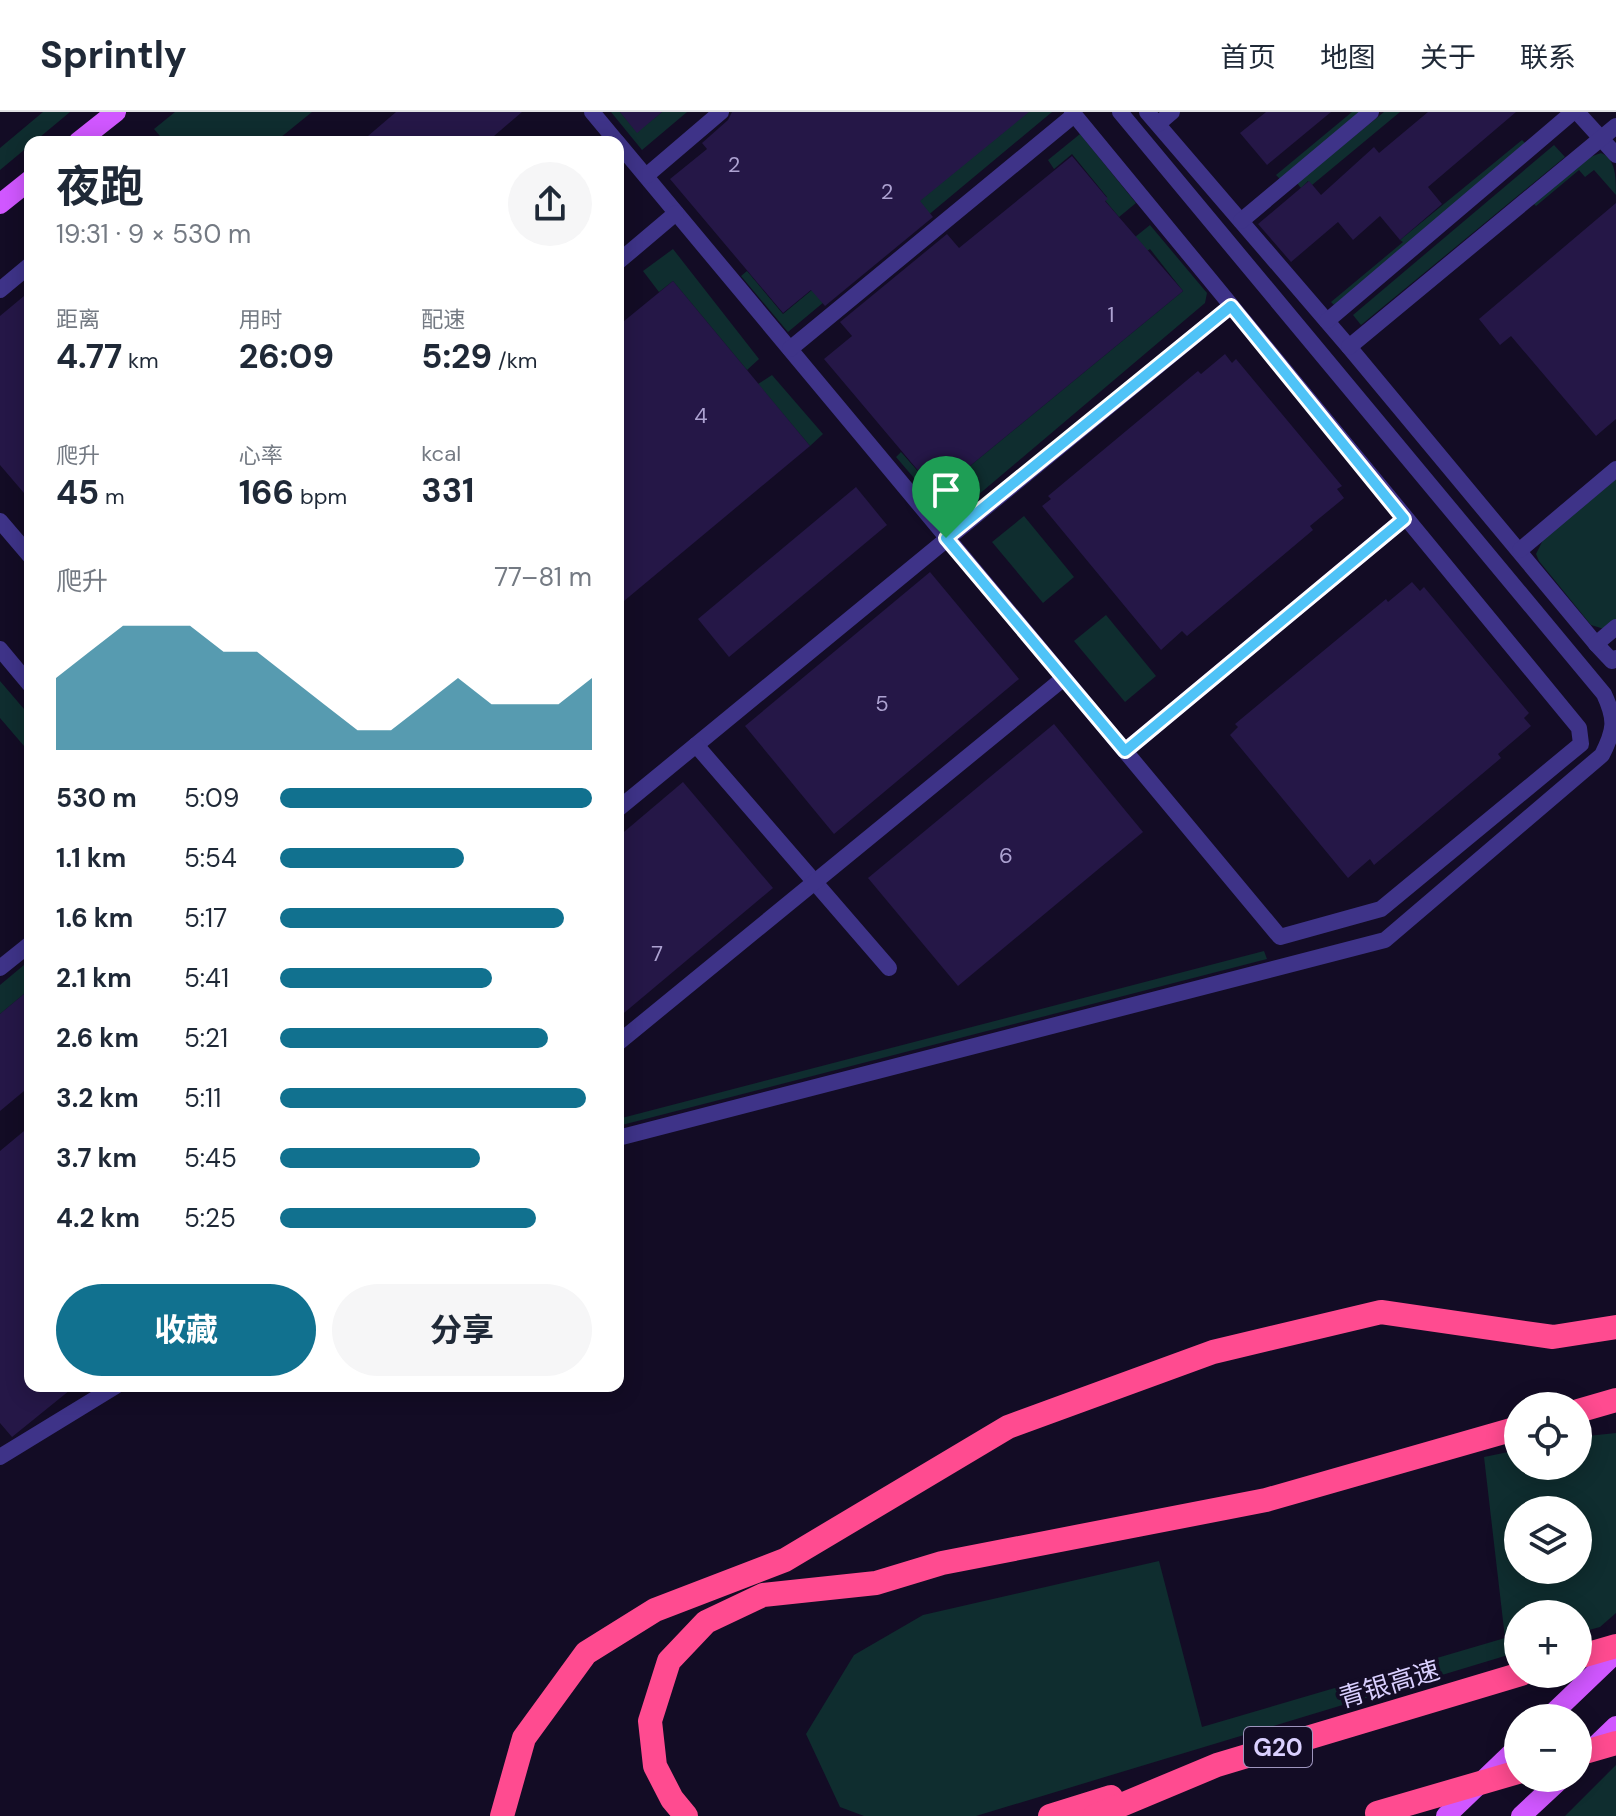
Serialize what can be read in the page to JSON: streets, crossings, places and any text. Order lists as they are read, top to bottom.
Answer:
{
  "streets": {
    "highway": ["青银高速", "G20"]
  },
  "house_numbers": [
    "2",
    "2",
    "1",
    "4",
    "5",
    "6",
    "7"
  ],
  "page": {
    "header": "Sprintly",
    "nav": [
      "首页",
      "地图",
      "关于",
      "联系"
    ],
    "heading": ["夜跑", "19:31 · 9 × 530 m"],
    "stats": [
      ["距离", "4.77 km"],
      ["用时", "26:09"],
      ["配速", "5:29 /km"],
      ["爬升", "45 m"],
      ["心率", "166 bpm"],
      ["kcal", "331"]
    ],
    "chart": ["爬升", "77–81 m"],
    "list": [
      {
        "name": "530 m",
        "note": "5:09"
      },
      {
        "name": "1.1 km",
        "note": "5:54"
      },
      {
        "name": "1.6 km",
        "note": "5:17"
      },
      {
        "name": "2.1 km",
        "note": "5:41"
      },
      {
        "name": "2.6 km",
        "note": "5:21"
      },
      {
        "name": "3.2 km",
        "note": "5:11"
      },
      {
        "name": "3.7 km",
        "note": "5:45"
      },
      {
        "name": "4.2 km",
        "note": "5:25"
      }
    ],
    "buttons": ["收藏", "分享"],
    "map_buttons": ["+", "−"]
  }
}
